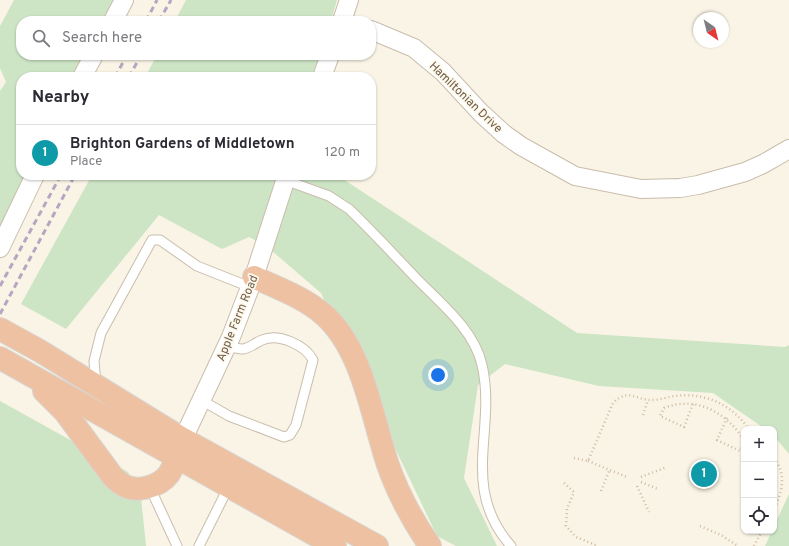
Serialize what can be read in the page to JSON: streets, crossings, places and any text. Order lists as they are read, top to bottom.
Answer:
{
  "streets": {
    "street": ["Hamiltonian Drive", "Apple Farm Road"]
  },
  "north": "bottom right",
  "page": {
    "search": "Search here",
    "heading": "Nearby",
    "list": [
      {
        "mark": "1",
        "name": "Brighton Gardens of Middletown",
        "note": "Place",
        "value": "120 m"
      }
    ],
    "map_buttons": ["+", "−"],
    "pins": "1"
  }
}
